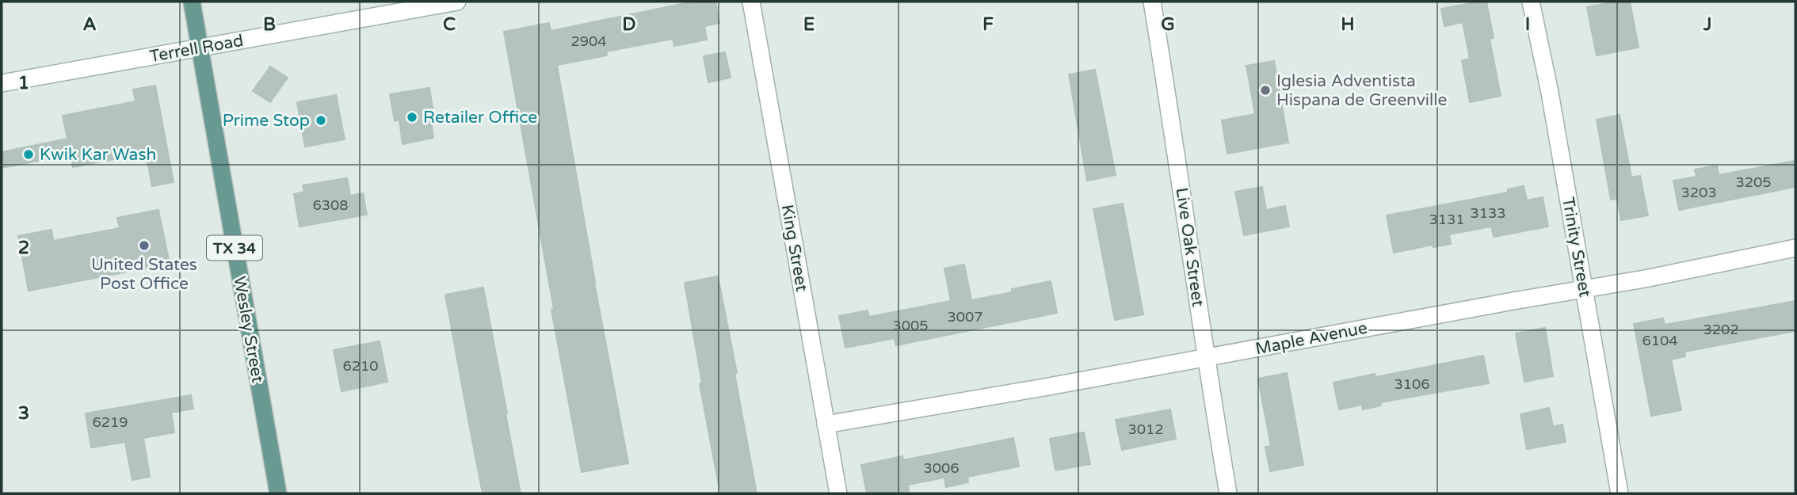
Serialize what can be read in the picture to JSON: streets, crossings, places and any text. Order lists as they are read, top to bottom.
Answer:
{
  "streets": {
    "main road": ["TX 34", "Wesley Street"],
    "street": [
      "Terrell Road",
      "Live Oak Street",
      "Trinity Street",
      "King Street",
      "Maple Avenue"
    ]
  },
  "crossings": [
    ["Terrell Road", "Wesley Street"],
    ["Live Oak Street", "Maple Avenue"],
    ["Trinity Street", "Maple Avenue"],
    ["King Street", "Maple Avenue"]
  ],
  "places": [
    "Iglesia Adventista Hispana de Greenville",
    "Retailer Office",
    "Prime Stop",
    "Kwik Kar Wash",
    "United States Post Office"
  ],
  "house_numbers": [
    "2904",
    "3205",
    "3203",
    "6308",
    "3133",
    "3131",
    "3007",
    "3005",
    "3202",
    "6104",
    "6210",
    "3106",
    "6219",
    "3012",
    "3006"
  ],
  "grid": {
    "columns": [
      "A",
      "B",
      "C",
      "D",
      "E",
      "F",
      "G",
      "H",
      "I",
      "J"
    ],
    "rows": ["1", "2", "3"]
  }
}
